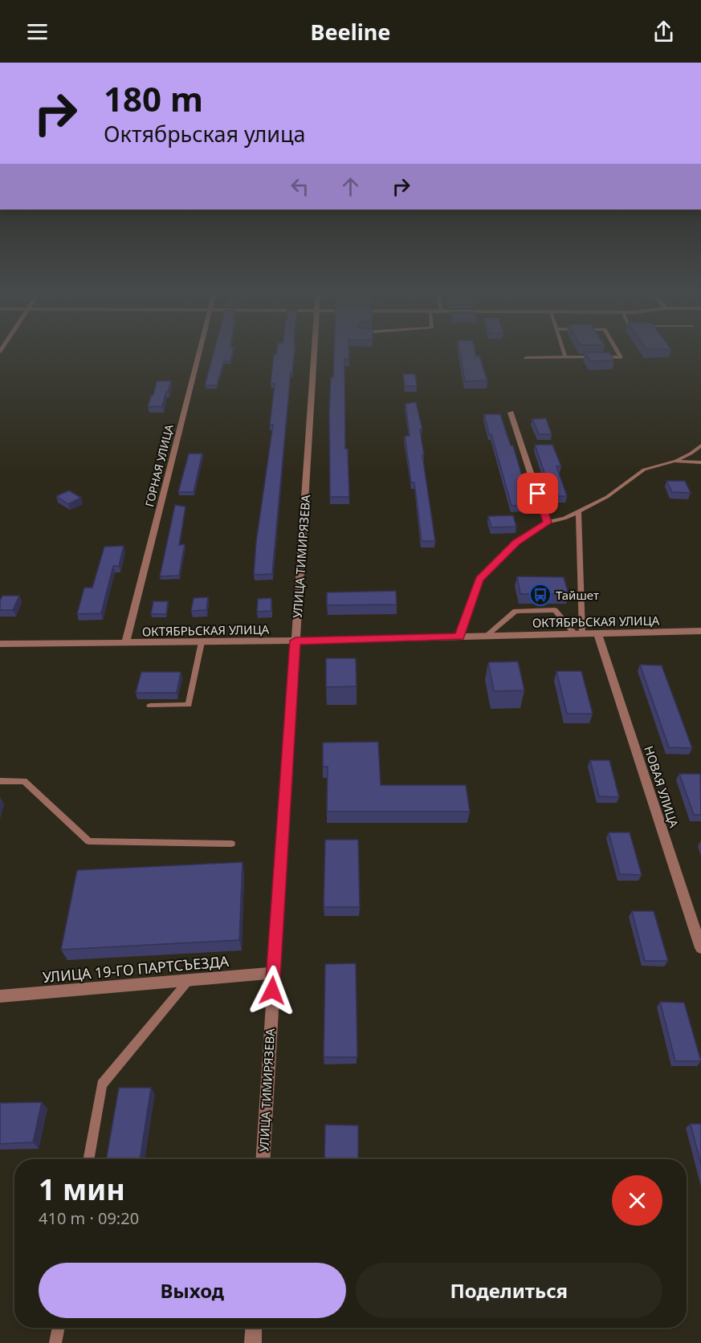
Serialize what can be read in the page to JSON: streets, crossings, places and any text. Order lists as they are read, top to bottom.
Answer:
{
  "streets": {
    "street": [
      "ГОРНАЯ УЛИЦА",
      "УЛИЦА ТИМИРЯЗЕВА",
      "ОКТЯБРЬСКАЯ УЛИЦА",
      "НОВАЯ УЛИЦА",
      "УЛИЦА 19-ГО ПАРТСЪЕЗДА"
    ]
  },
  "crossings": [
    ["ГОРНАЯ УЛИЦА", "ОКТЯБРЬСКАЯ УЛИЦА"],
    ["УЛИЦА ТИМИРЯЗЕВА", "ОКТЯБРЬСКАЯ УЛИЦА"],
    ["УЛИЦА ТИМИРЯЗЕВА", "УЛИЦА 19-ГО ПАРТСЪЕЗДА"],
    ["ОКТЯБРЬСКАЯ УЛИЦА", "НОВАЯ УЛИЦА"]
  ],
  "places": {
    "bus stop": ["Тайшет"]
  },
  "page": {
    "header": "Beeline",
    "turn": ["180 m", "Октябрьская улица"],
    "heading": ["1 мин", "410 m · 09:20"],
    "buttons": ["Выход", "Поделиться"]
  }
}
